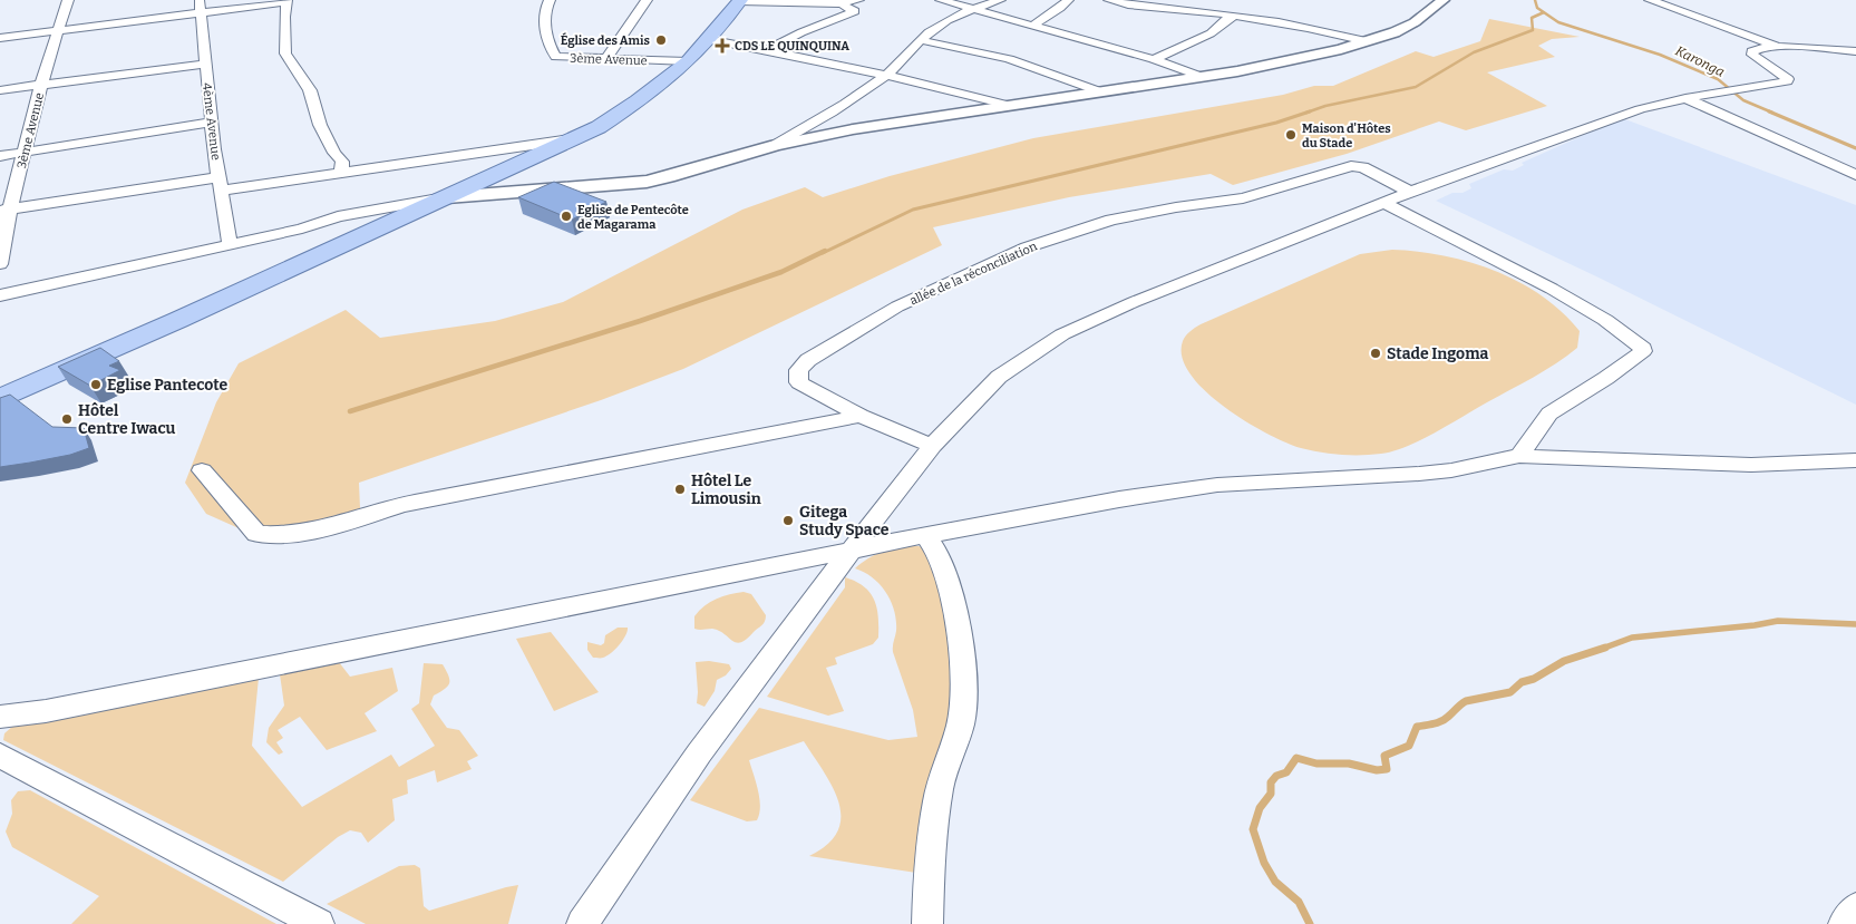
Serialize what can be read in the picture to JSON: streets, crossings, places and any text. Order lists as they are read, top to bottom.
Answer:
{
  "streets": {
    "street": ["3ème Avenue", "4ème Avenue", "allée de la réconciliation"]
  },
  "water": ["Karonga"],
  "places": {
    "other": [
      "Église des Amis",
      "Maison d'Hôtes du Stade",
      "Eglise de Pentecôte de Magarama",
      "Stade Ingoma",
      "Eglise Pantecote",
      "Hôtel Centre Iwacu",
      "Hôtel Le Limousin",
      "Gitega Study Space"
    ],
    "health": ["CDS LE QUINQUINA"]
  }
}
